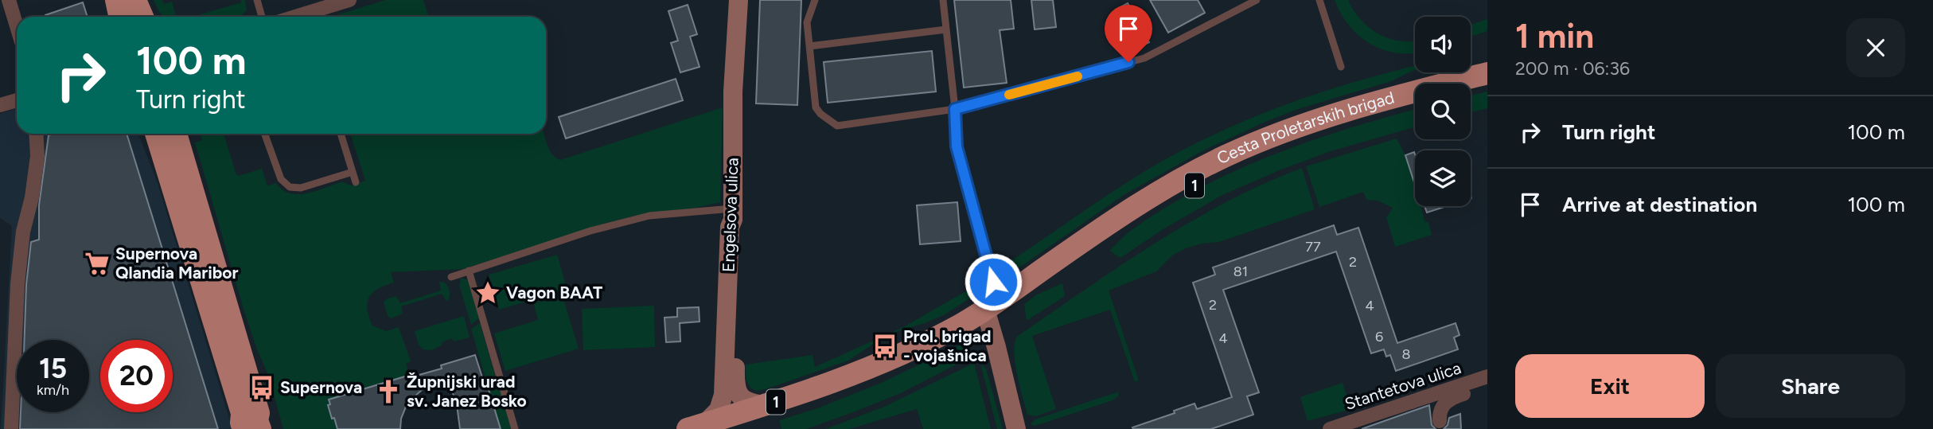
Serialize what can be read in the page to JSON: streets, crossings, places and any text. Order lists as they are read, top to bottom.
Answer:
{
  "streets": {
    "main road": ["Cesta Proletarskih brigad", "1"],
    "street": ["Engelsova ulica", "Stantetova ulica"]
  },
  "crossings": [
    ["Cesta Proletarskih brigad", "Engelsova ulica"]
  ],
  "places": {
    "supermarket": ["Supernova Qlandia Maribor"],
    "place": ["Vagon BAAT"],
    "bus stop": ["Prol. brigad - vojašnica", "Supernova"],
    "church": ["Župnijski urad sv. Janez Bosko"]
  },
  "house_numbers": [
    "77",
    "2",
    "81",
    "2",
    "4",
    "6",
    "4",
    "8"
  ],
  "page": {
    "heading": ["1 min", "200 m · 06:36"],
    "turn": ["100 m", "Turn right"],
    "list": [
      {
        "name": "Turn right",
        "value": "100 m"
      },
      {
        "name": "Arrive at destination",
        "value": "100 m"
      }
    ],
    "speed": "15 km/h",
    "limit": "20",
    "buttons": ["Exit", "Share"]
  }
}
